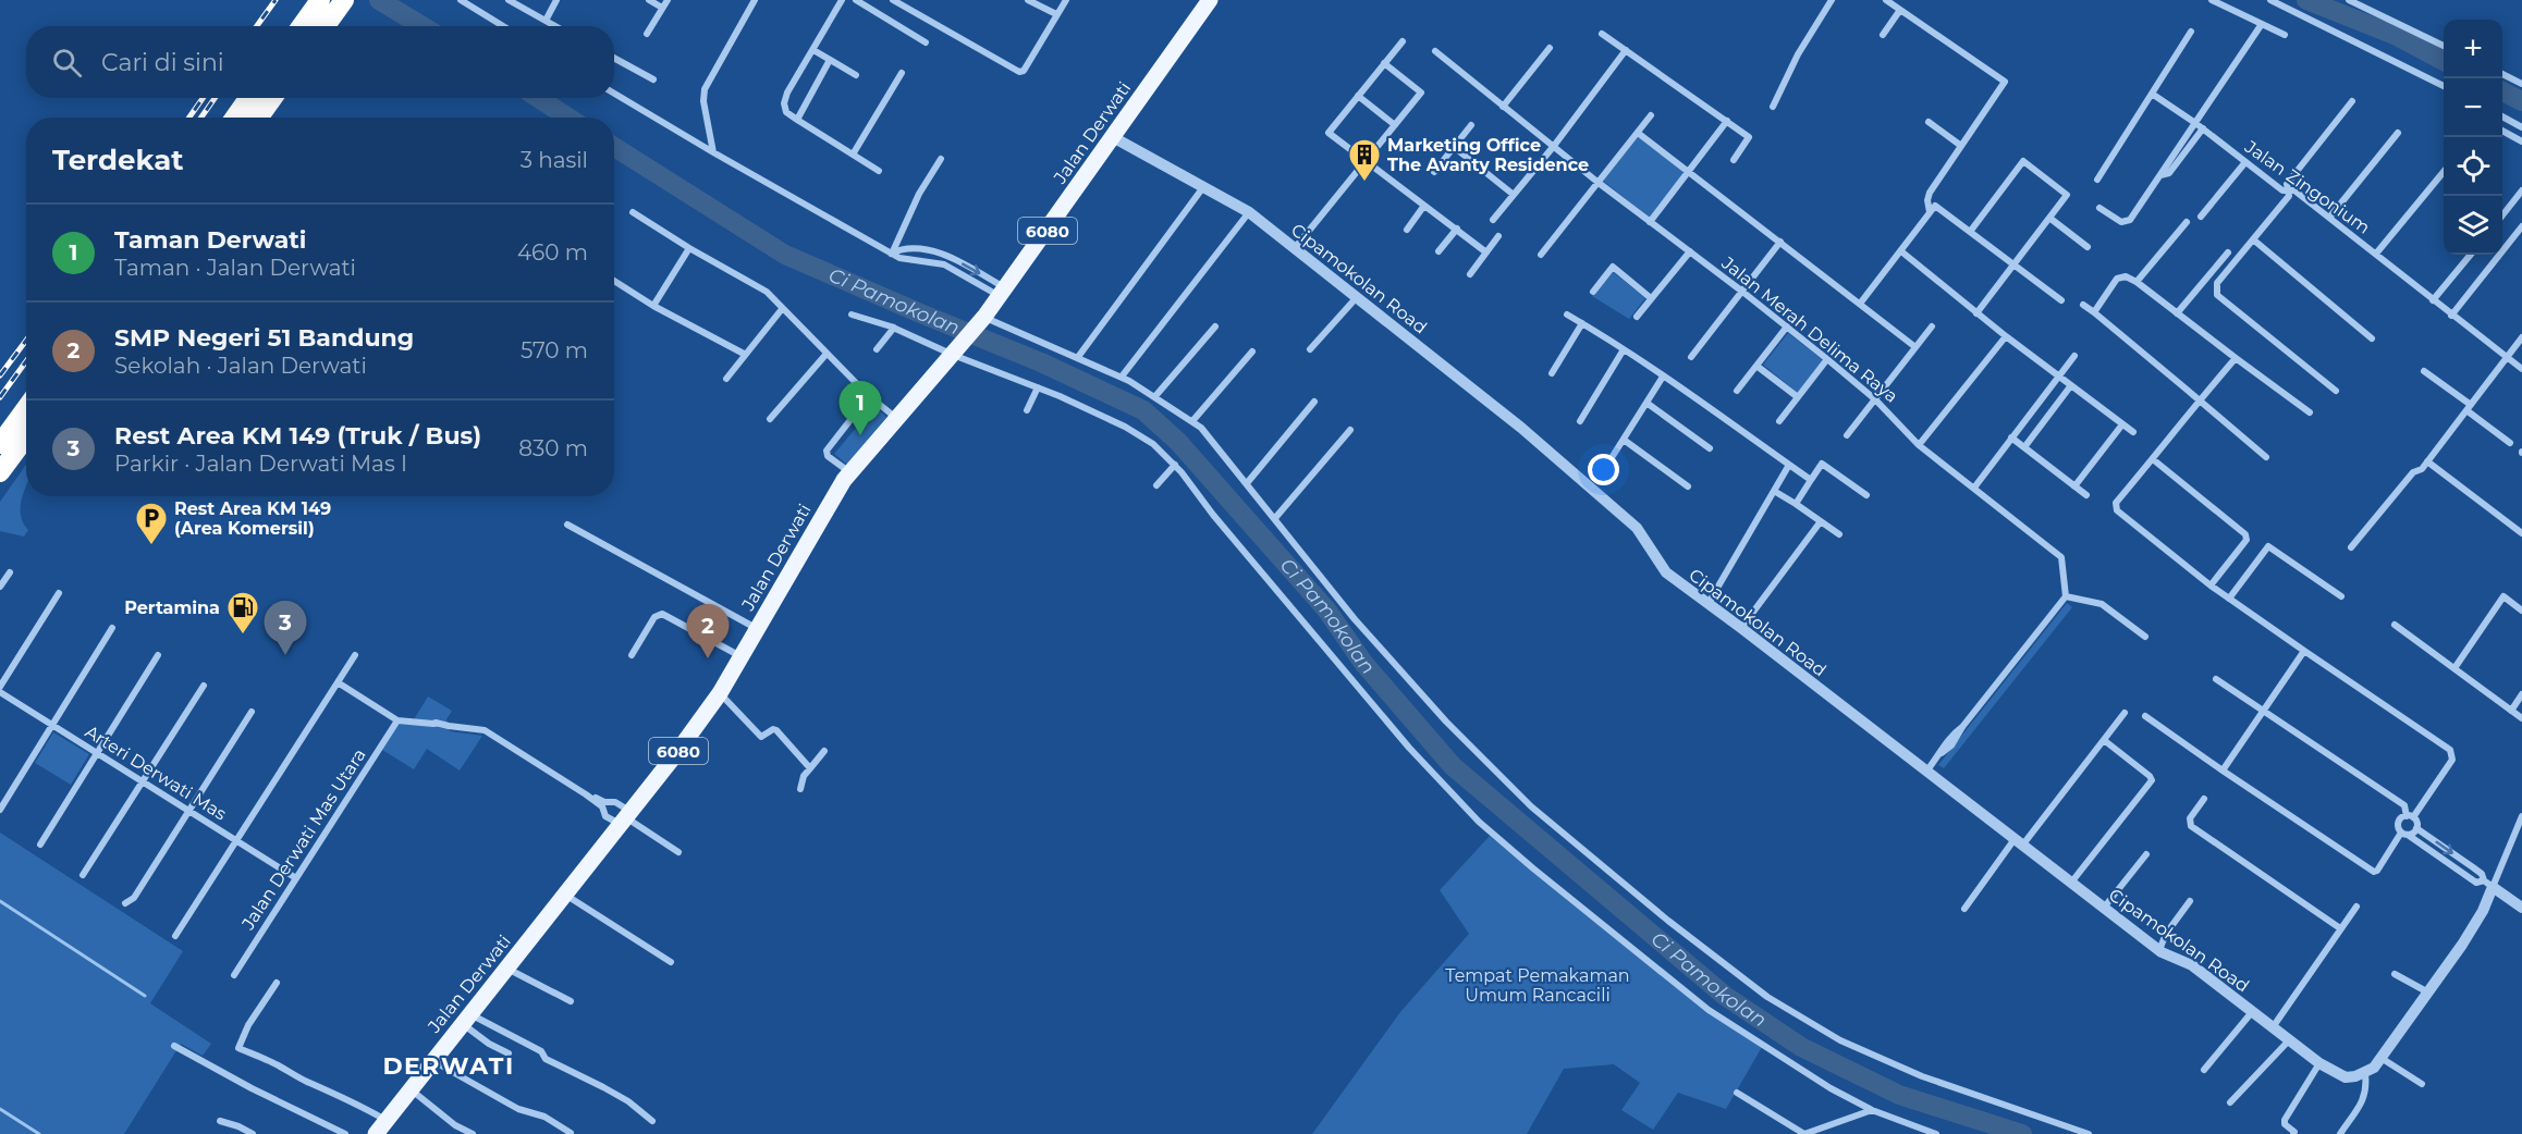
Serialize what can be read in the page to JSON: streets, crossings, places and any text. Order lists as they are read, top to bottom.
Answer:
{
  "streets": {
    "main road": ["Jalan Derwati", "6080"],
    "street": [
      "Jalan Zingonium",
      "Cipamokolan Road",
      "Jalan Merah Delima Raya",
      "Arteri Derwati Mas",
      "Jalan Derwati Mas Utara"
    ]
  },
  "crossings": [
    ["Jalan Derwati", "Cipamokolan Road"],
    ["Arteri Derwati Mas", "Jalan Derwati Mas Utara"]
  ],
  "districts": ["DERWATI"],
  "water": ["Ci Pamokolan"],
  "parks": ["Tempat Pemakaman Umum Rancacili"],
  "places": {
    "building": ["Marketing Office The Avanty Residence"],
    "parking": ["Rest Area KM 149 (Area Komersil)"],
    "fuel station": ["Pertamina"]
  },
  "page": {
    "map_buttons": ["+", "−"],
    "search": "Cari di sini",
    "heading": ["Terdekat", "3 hasil"],
    "list": [
      {
        "mark": "1",
        "name": "Taman Derwati",
        "note": "Taman · Jalan Derwati",
        "value": "460 m"
      },
      {
        "mark": "2",
        "name": "SMP Negeri 51 Bandung",
        "note": "Sekolah · Jalan Derwati",
        "value": "570 m"
      },
      {
        "mark": "3",
        "name": "Rest Area KM 149 (Truk / Bus)",
        "note": "Parkir · Jalan Derwati Mas I",
        "value": "830 m"
      }
    ],
    "pins": ["1", "3", "2"]
  }
}
